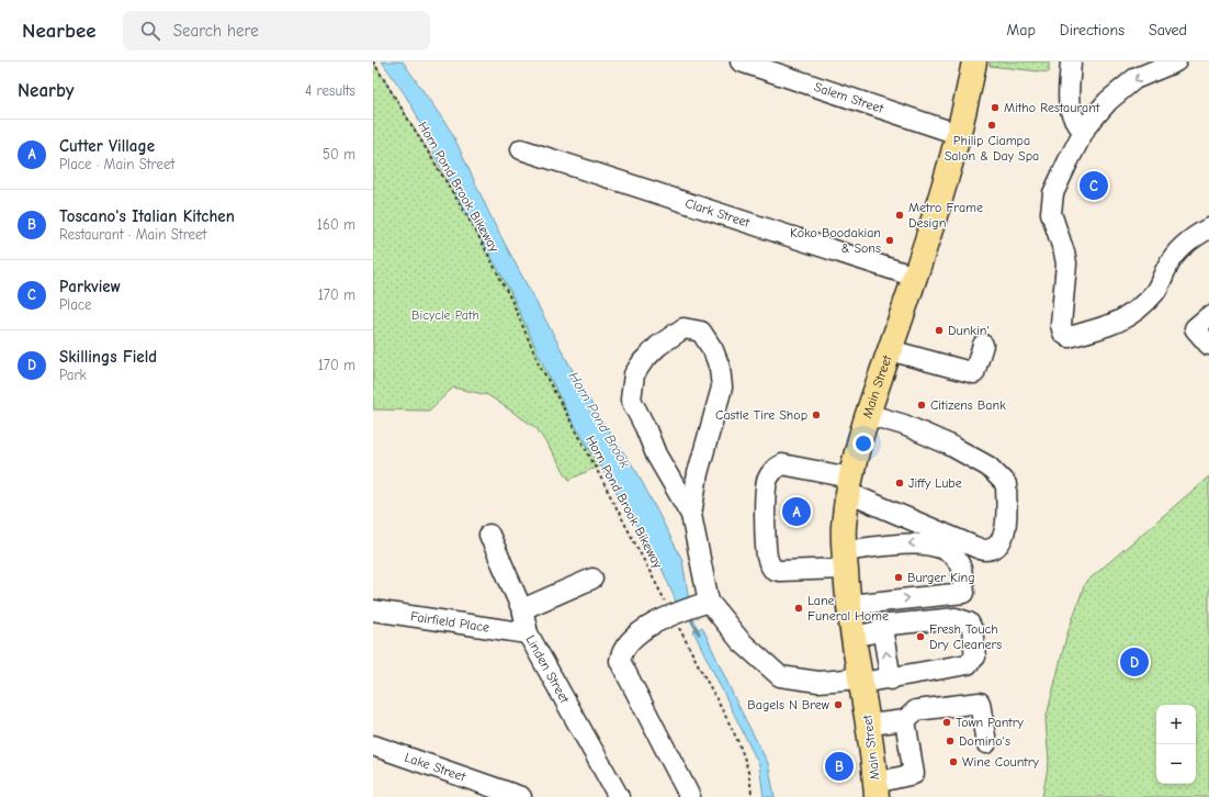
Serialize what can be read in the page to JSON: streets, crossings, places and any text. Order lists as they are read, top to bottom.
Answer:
{
  "streets": {
    "main road": ["Main Street"],
    "street": [
      "Salem Street",
      "Clark Street",
      "Fairfield Place",
      "Linden Street",
      "Lake Street"
    ],
    "path": ["Horn Pond Brook Bikeway"]
  },
  "crossings": [
    ["Salem Street", "Main Street"],
    ["Clark Street", "Main Street"],
    ["Fairfield Place", "Linden Street"]
  ],
  "water": ["Horn Pond Brook"],
  "parks": ["Bicycle Path"],
  "places": [
    "Mitho Restaurant",
    "Philip Ciampa Salon & Day Spa",
    "Metro Frame Design",
    "Koko Boodakian & Sons",
    "Dunkin'",
    "Citizens Bank",
    "Castle Tire Shop",
    "Jiffy Lube",
    "Burger King",
    "Lane Funeral Home",
    "Fresh Touch Dry Cleaners",
    "Bagels N Brew",
    "Town Pantry",
    "Domino's",
    "Wine Country"
  ],
  "page": {
    "header": "Nearbee",
    "search": "Search here",
    "nav": ["Map", "Directions", "Saved"],
    "heading": ["Nearby", "4 results"],
    "list": [
      {
        "mark": "A",
        "name": "Cutter Village",
        "note": "Place · Main Street",
        "value": "50 m"
      },
      {
        "mark": "B",
        "name": "Toscano's Italian Kitchen",
        "note": "Restaurant · Main Street",
        "value": "160 m"
      },
      {
        "mark": "C",
        "name": "Parkview",
        "note": "Place",
        "value": "170 m"
      },
      {
        "mark": "D",
        "name": "Skillings Field",
        "note": "Park",
        "value": "170 m"
      }
    ],
    "pins": [
      "C",
      "A",
      "D",
      "B"
    ],
    "map_buttons": ["+", "−"]
  }
}
